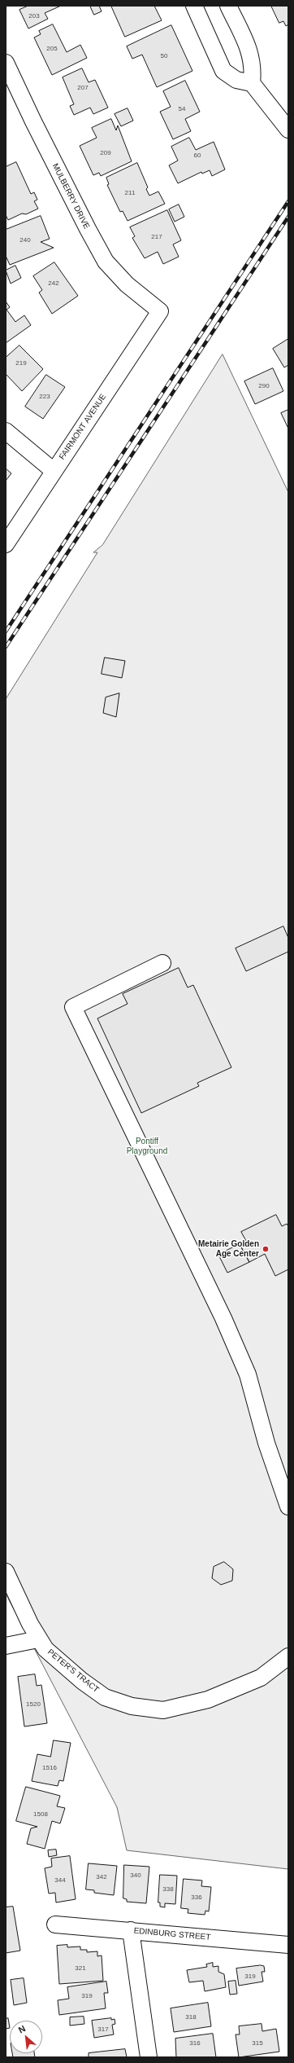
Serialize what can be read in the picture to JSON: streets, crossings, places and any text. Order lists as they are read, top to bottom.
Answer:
{
  "streets": {
    "street": [
      "MULBERRY DRIVE",
      "FAIRMONT AVENUE",
      "PETER'S TRACT",
      "EDINBURG STREET"
    ]
  },
  "crossings": [
    ["MULBERRY DRIVE", "FAIRMONT AVENUE"]
  ],
  "parks": ["Pontiff Playground"],
  "places": ["Metairie Golden Age Center"],
  "house_numbers": [
    "203",
    "205",
    "50",
    "207",
    "54",
    "209",
    "60",
    "211",
    "217",
    "240",
    "242",
    "219",
    "290",
    "223",
    "1520",
    "1516",
    "1508",
    "340",
    "342",
    "344",
    "338",
    "336",
    "321",
    "319",
    "319",
    "318",
    "317",
    "316",
    "315"
  ],
  "north": "top left"
}
